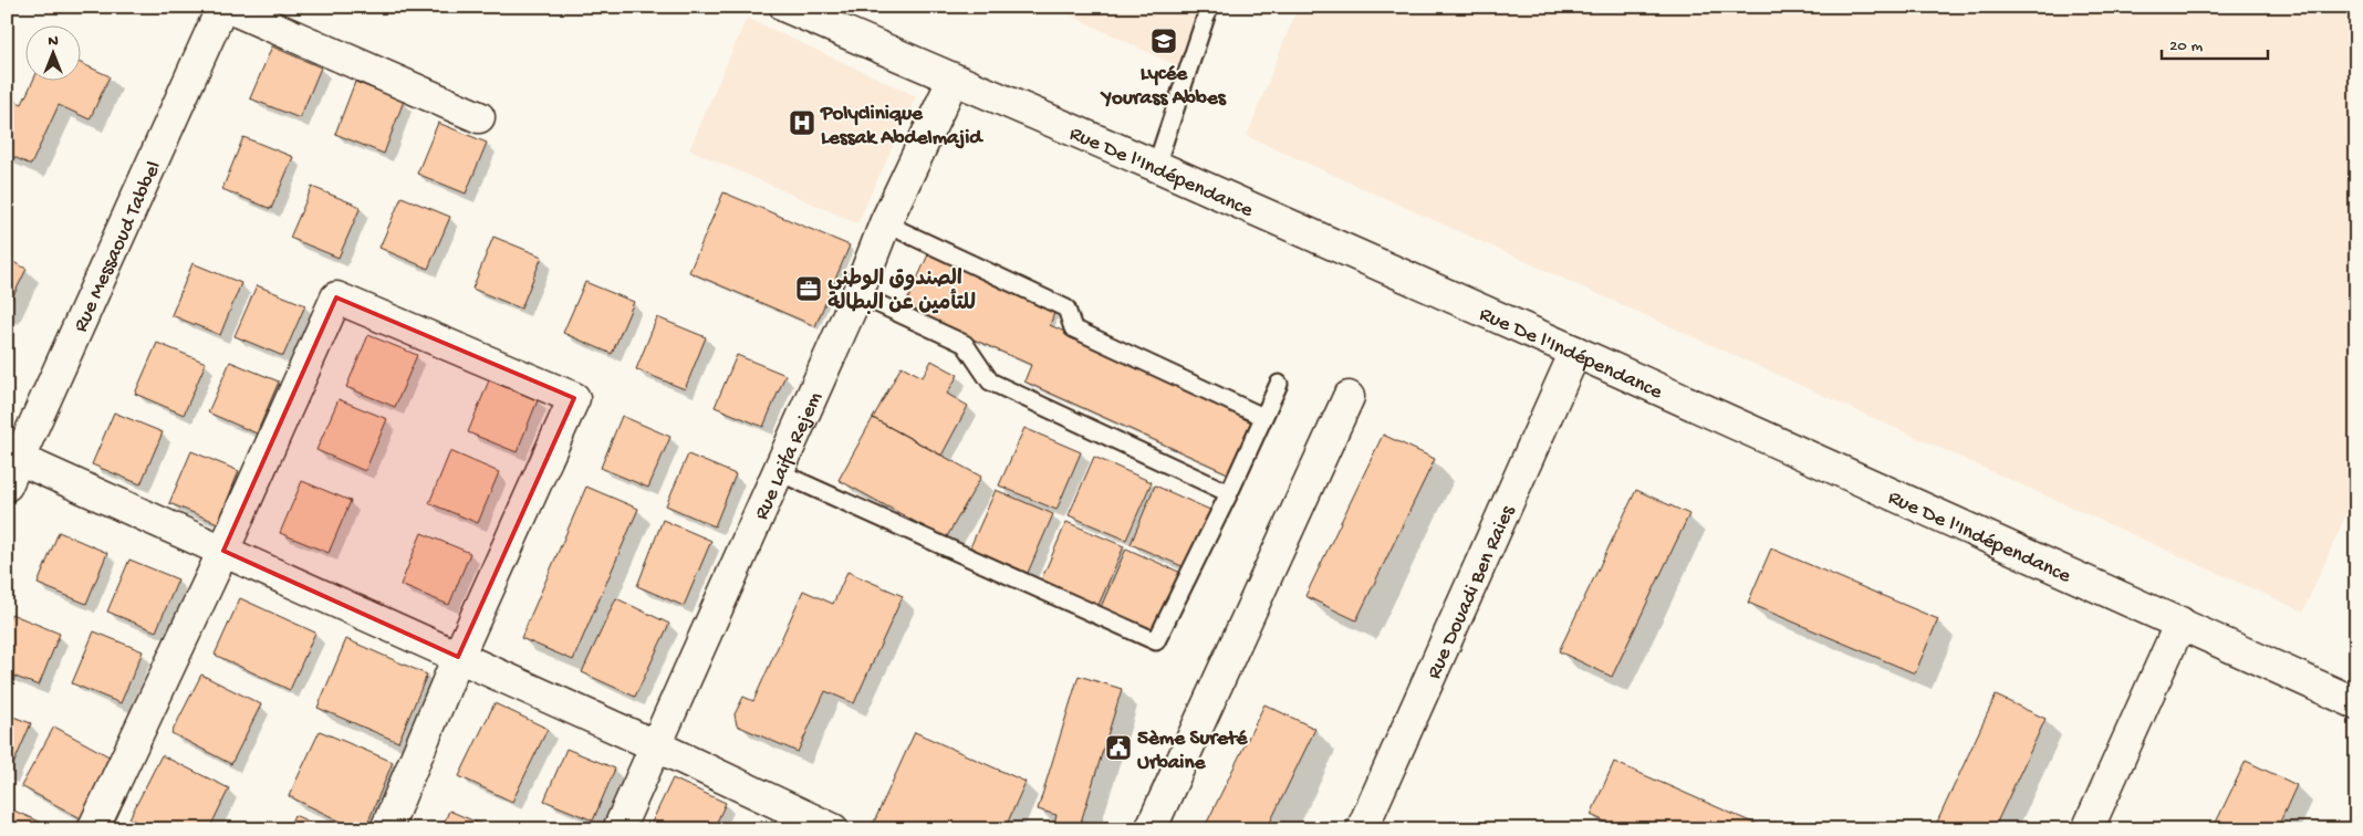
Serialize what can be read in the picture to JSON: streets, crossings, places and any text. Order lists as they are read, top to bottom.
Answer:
{
  "streets": {
    "street": [
      "Rue De l'Indépendance",
      "Rue Messaoud Tabbel",
      "Rue Laifa Rejem",
      "Rue Douadi Ben Raies"
    ]
  },
  "crossings": [
    ["Rue De l'Indépendance", "Rue Laifa Rejem"],
    ["Rue De l'Indépendance", "Rue Douadi Ben Raies"]
  ],
  "places": {
    "school or university": ["Lycée Yourass Abbes"],
    "hospital": ["Polyclinique Lessak Abdelmajid"],
    "office": ["الصندوق الوطني للتأمين عن البطالة"],
    "public building": ["5ème Sureté Urbaine"]
  },
  "scale_bar": "20 m",
  "north": "top"
}
